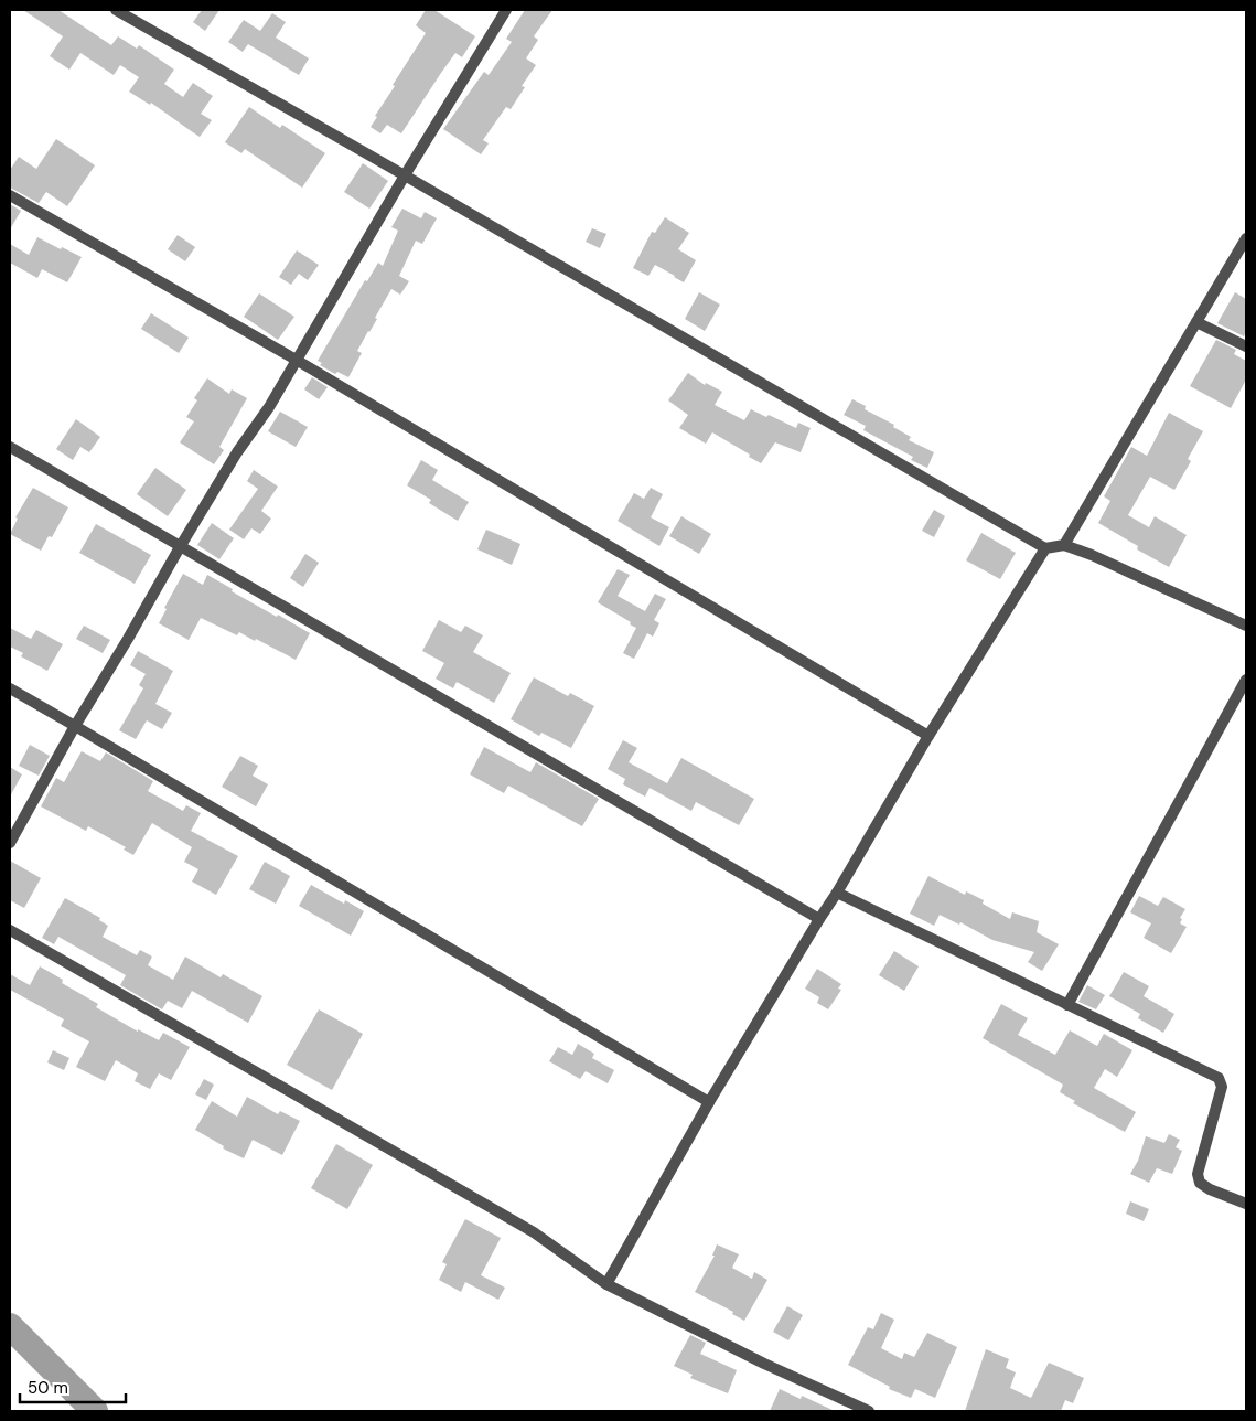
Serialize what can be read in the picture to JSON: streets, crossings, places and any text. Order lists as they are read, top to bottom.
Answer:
{
  "scale_bar": "50 m"
}
